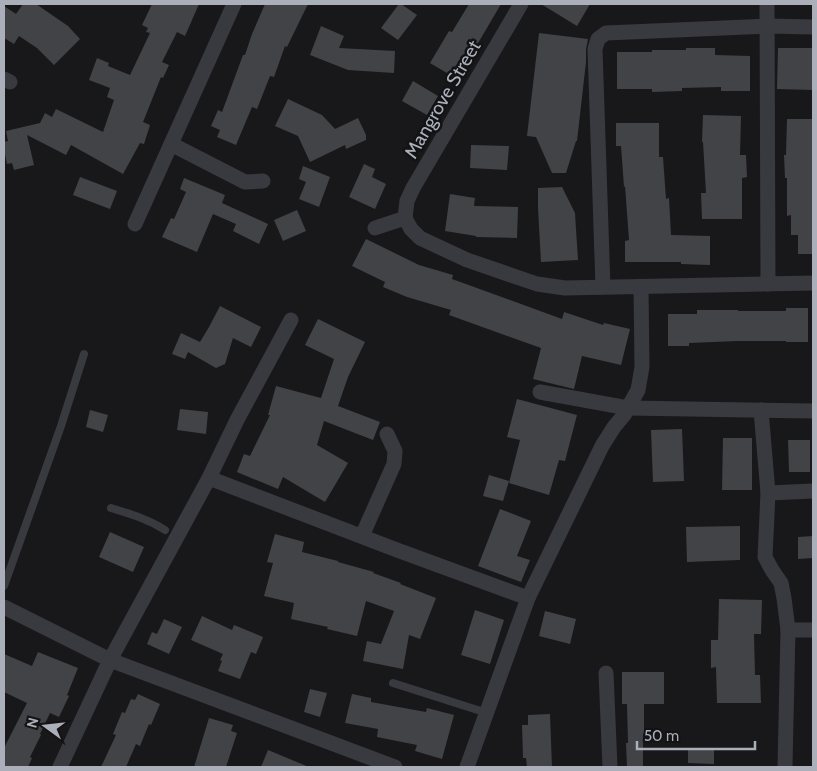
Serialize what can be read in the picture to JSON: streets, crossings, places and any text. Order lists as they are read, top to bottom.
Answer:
{
  "streets": {
    "street": ["Mangrove Street"]
  },
  "scale_bar": "50 m",
  "north": "left"
}
